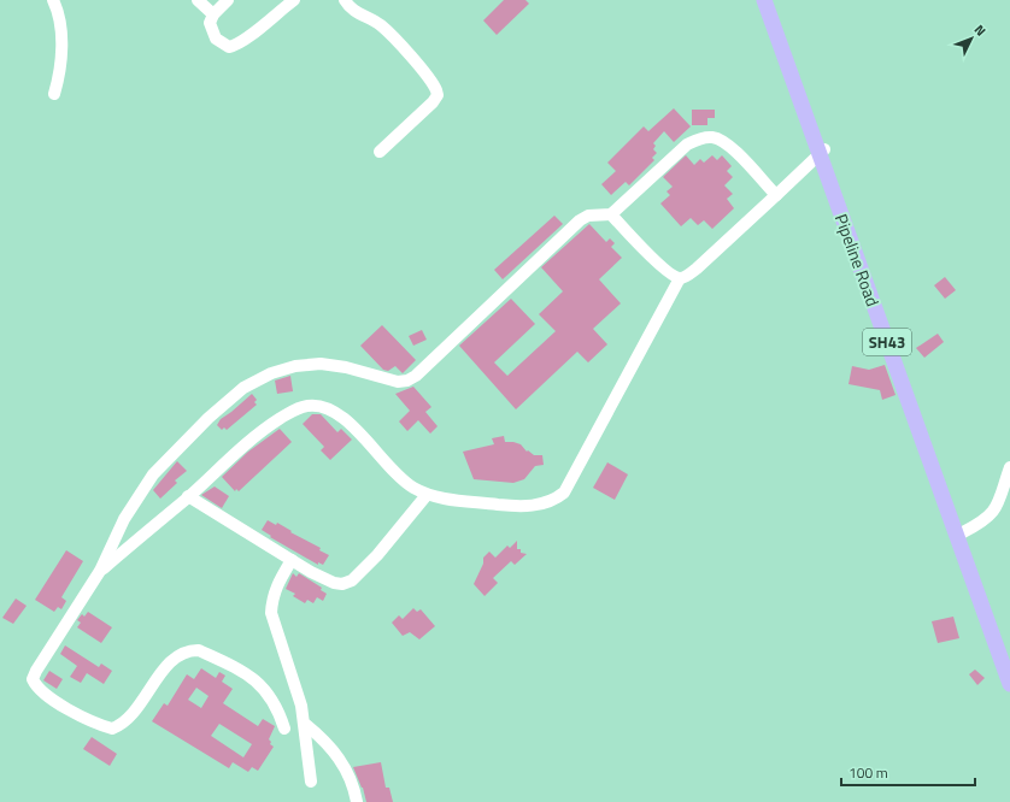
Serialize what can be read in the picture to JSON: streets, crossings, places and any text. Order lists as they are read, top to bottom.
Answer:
{
  "streets": {
    "main road": ["Pipeline Road", "SH43"]
  },
  "scale_bar": "100 m",
  "north": "top right"
}
